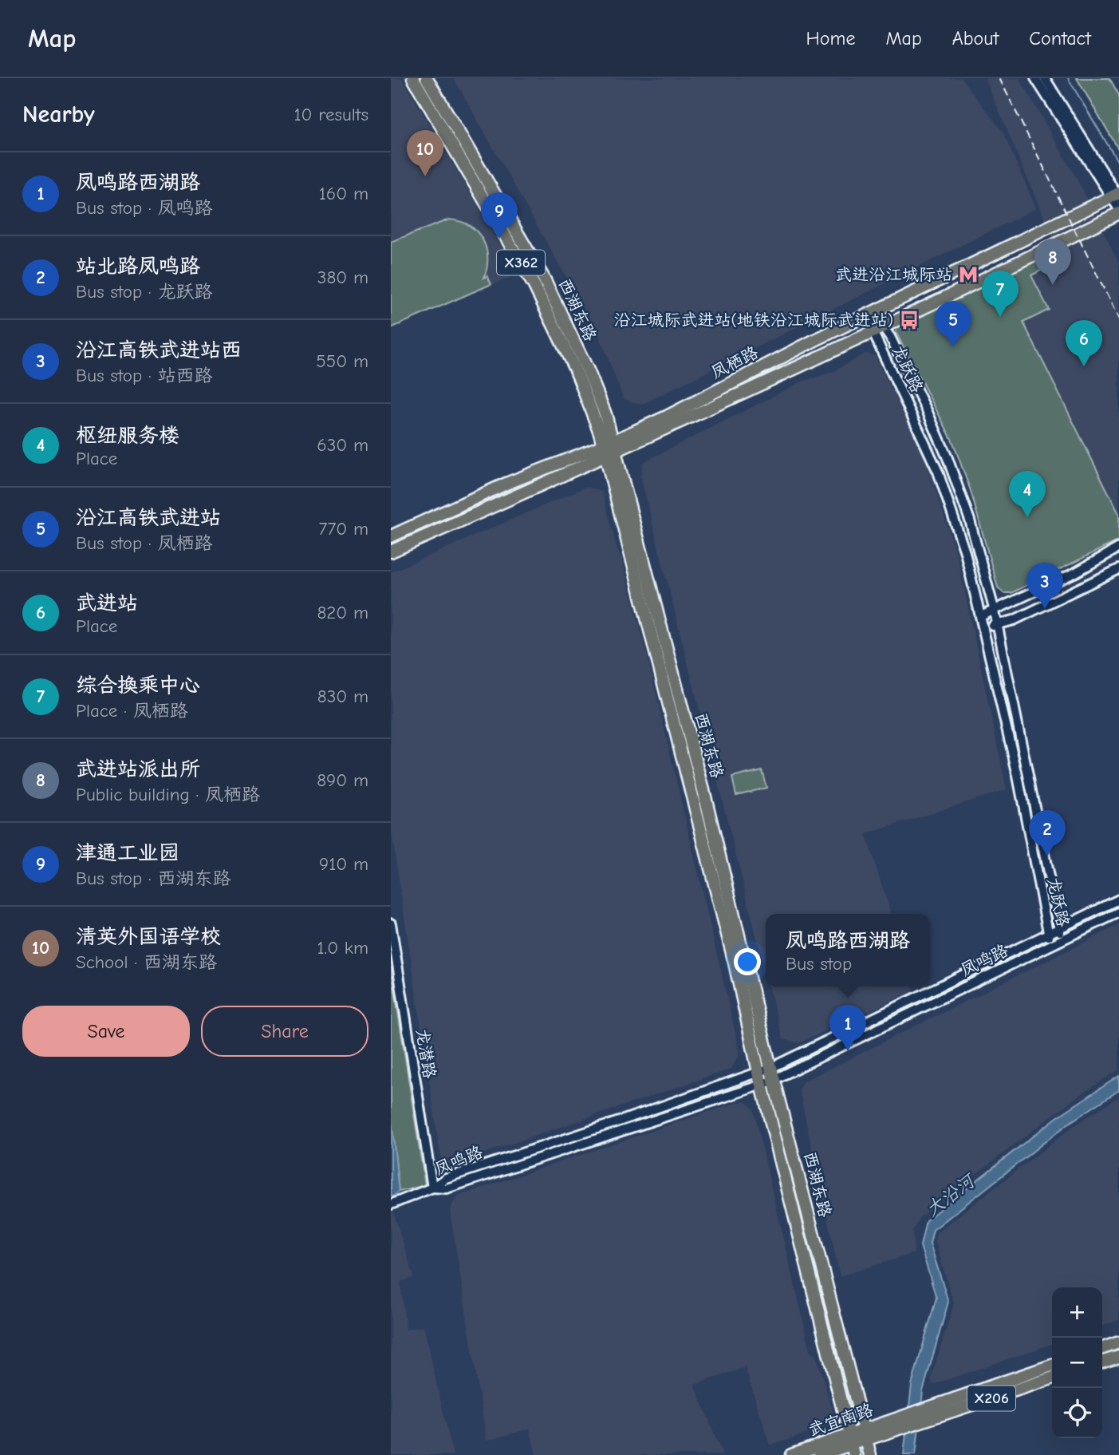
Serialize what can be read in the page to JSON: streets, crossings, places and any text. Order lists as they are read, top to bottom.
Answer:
{
  "streets": {
    "main road": [
      "X362",
      "西湖东路",
      "凤栖路",
      "X206",
      "武宜南路"
    ],
    "street": ["龙跃路", "凤鸣路", "龙潜路"]
  },
  "crossings": [
    ["西湖东路", "凤栖路"],
    ["西湖东路", "凤鸣路"],
    ["西湖东路", "武宜南路"],
    ["凤栖路", "龙跃路"],
    ["龙跃路", "凤鸣路"],
    ["凤鸣路", "龙潜路"],
    ["X206", "武宜南路"]
  ],
  "water": ["大沿河"],
  "places": {
    "metro station": ["武进沿江城际站"],
    "bus stop": ["沿江城际武进站(地铁沿江城际武进站)"]
  },
  "page": {
    "header": "Map",
    "nav": [
      "Home",
      "Map",
      "About",
      "Contact"
    ],
    "heading": ["Nearby", "10 results"],
    "pins": [
      "10",
      "9",
      "8",
      "7",
      "5",
      "6",
      "4",
      "3",
      "2",
      "1"
    ],
    "list": [
      {
        "mark": "1",
        "name": "凤鸣路西湖路",
        "note": "Bus stop · 凤鸣路",
        "value": "160 m"
      },
      {
        "mark": "2",
        "name": "站北路凤鸣路",
        "note": "Bus stop · 龙跃路",
        "value": "380 m"
      },
      {
        "mark": "3",
        "name": "沿江高铁武进站西",
        "note": "Bus stop · 站西路",
        "value": "550 m"
      },
      {
        "mark": "4",
        "name": "枢纽服务楼",
        "note": "Place",
        "value": "630 m"
      },
      {
        "mark": "5",
        "name": "沿江高铁武进站",
        "note": "Bus stop · 凤栖路",
        "value": "770 m"
      },
      {
        "mark": "6",
        "name": "武进站",
        "note": "Place",
        "value": "820 m"
      },
      {
        "mark": "7",
        "name": "综合换乘中心",
        "note": "Place · 凤栖路",
        "value": "830 m"
      },
      {
        "mark": "8",
        "name": "武进站派出所",
        "note": "Public building · 凤栖路",
        "value": "890 m"
      },
      {
        "mark": "9",
        "name": "津通工业园",
        "note": "Bus stop · 西湖东路",
        "value": "910 m"
      },
      {
        "mark": "10",
        "name": "清英外国语学校",
        "note": "School · 西湖东路",
        "value": "1.0 km"
      }
    ],
    "popup": ["凤鸣路西湖路", "Bus stop"],
    "buttons": ["Save", "Share"],
    "map_buttons": ["+", "−"]
  }
}
